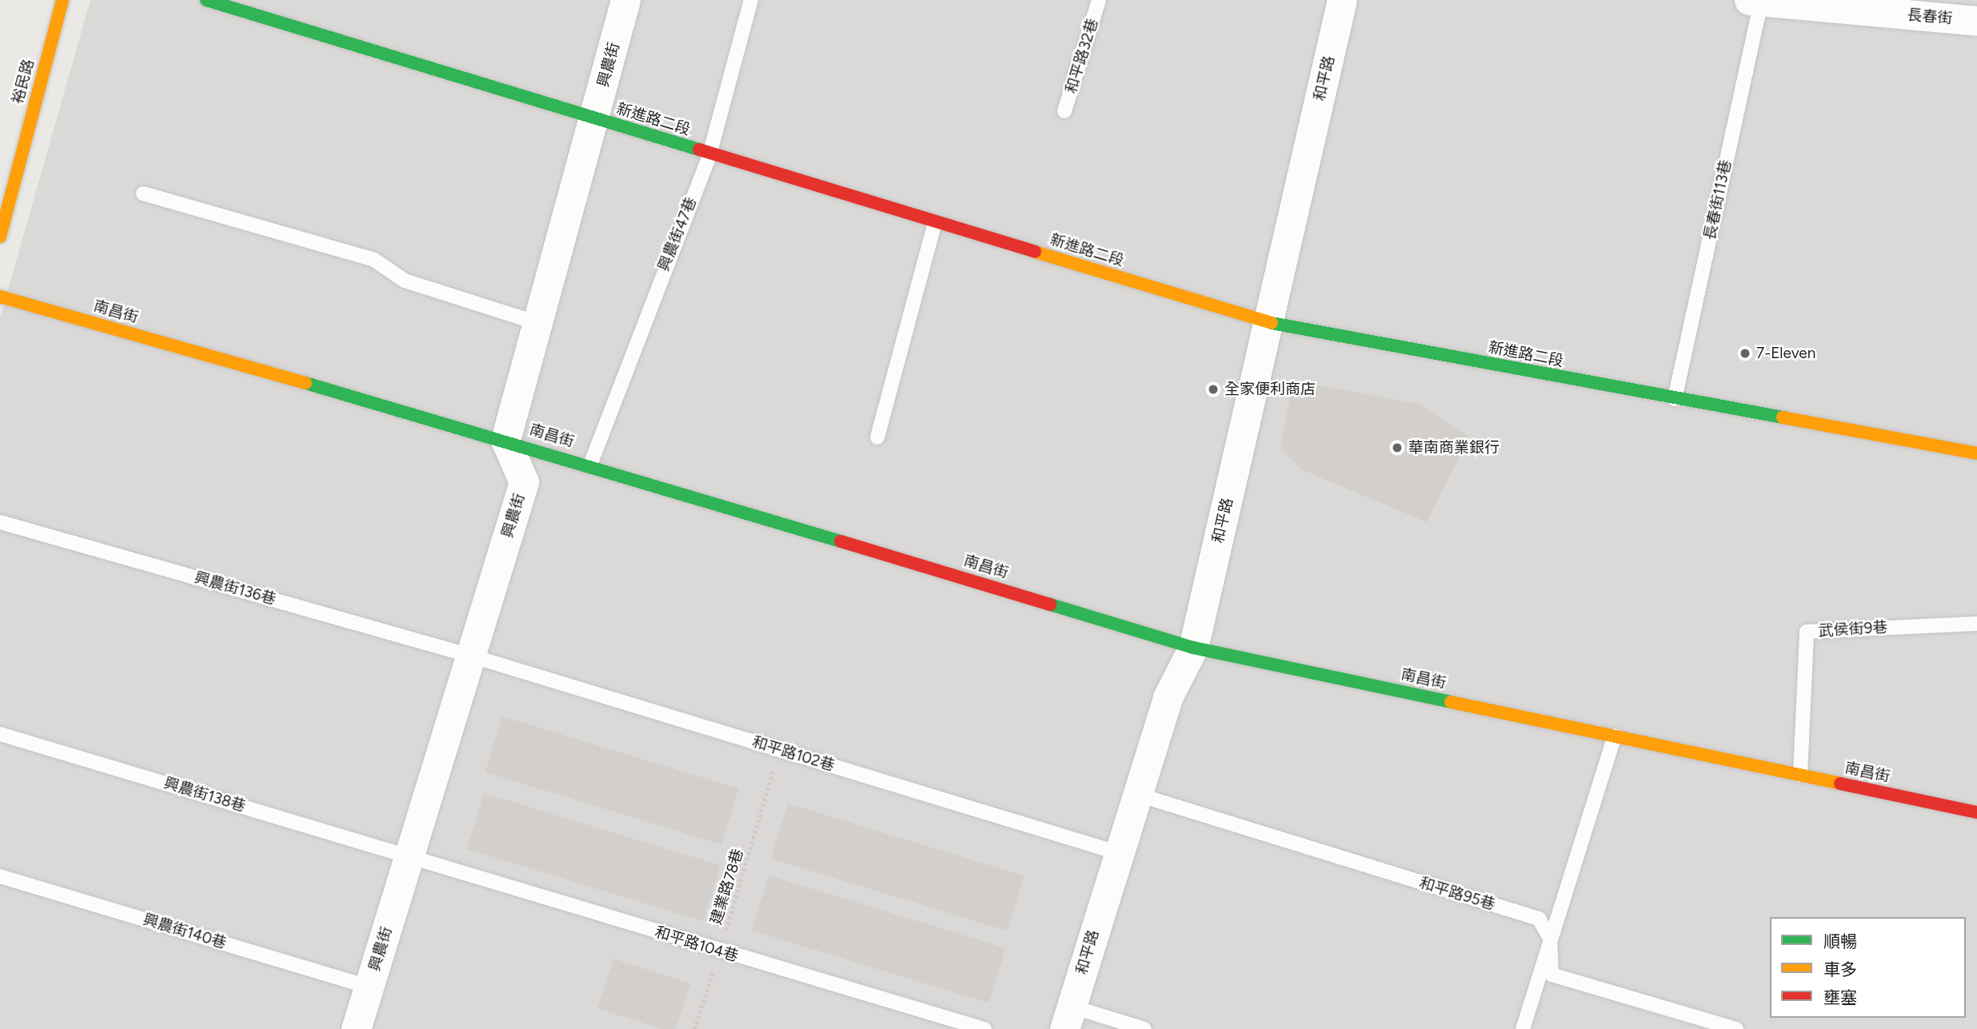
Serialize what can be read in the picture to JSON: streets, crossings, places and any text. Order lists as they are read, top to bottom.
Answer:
{
  "streets": {
    "street": [
      "長春街",
      "興農街",
      "和平路",
      "裕民路",
      "新進路二段",
      "南昌街"
    ],
    "lane": [
      "和平路32巷",
      "長春街113巷",
      "興農街47巷",
      "興農街136巷",
      "武侯街9巷",
      "和平路102巷",
      "興農街138巷",
      "和平路95巷",
      "興農街140巷",
      "和平路104巷"
    ],
    "path": ["建業路78巷"]
  },
  "crossings": [
    ["長春街", "長春街113巷"],
    ["興農街", "新進路二段"],
    ["興農街", "南昌街"],
    ["興農街", "興農街136巷"],
    ["興農街", "和平路102巷"],
    ["興農街", "興農街138巷"],
    ["興農街", "興農街140巷"],
    ["興農街", "和平路104巷"],
    ["和平路", "新進路二段"],
    ["和平路", "南昌街"],
    ["和平路", "和平路102巷"],
    ["和平路", "和平路95巷"],
    ["新進路二段", "長春街113巷"],
    ["新進路二段", "興農街47巷"],
    ["興農街47巷", "南昌街"],
    ["南昌街", "武侯街9巷"],
    ["興農街136巷", "和平路102巷"],
    ["和平路102巷", "建業路78巷"],
    ["興農街138巷", "和平路104巷"],
    ["建業路78巷", "和平路104巷"]
  ],
  "places": ["7-Eleven", "全家便利商店", "華南商業銀行"],
  "legend": ["順暢", "車多", "壅塞"]
}
